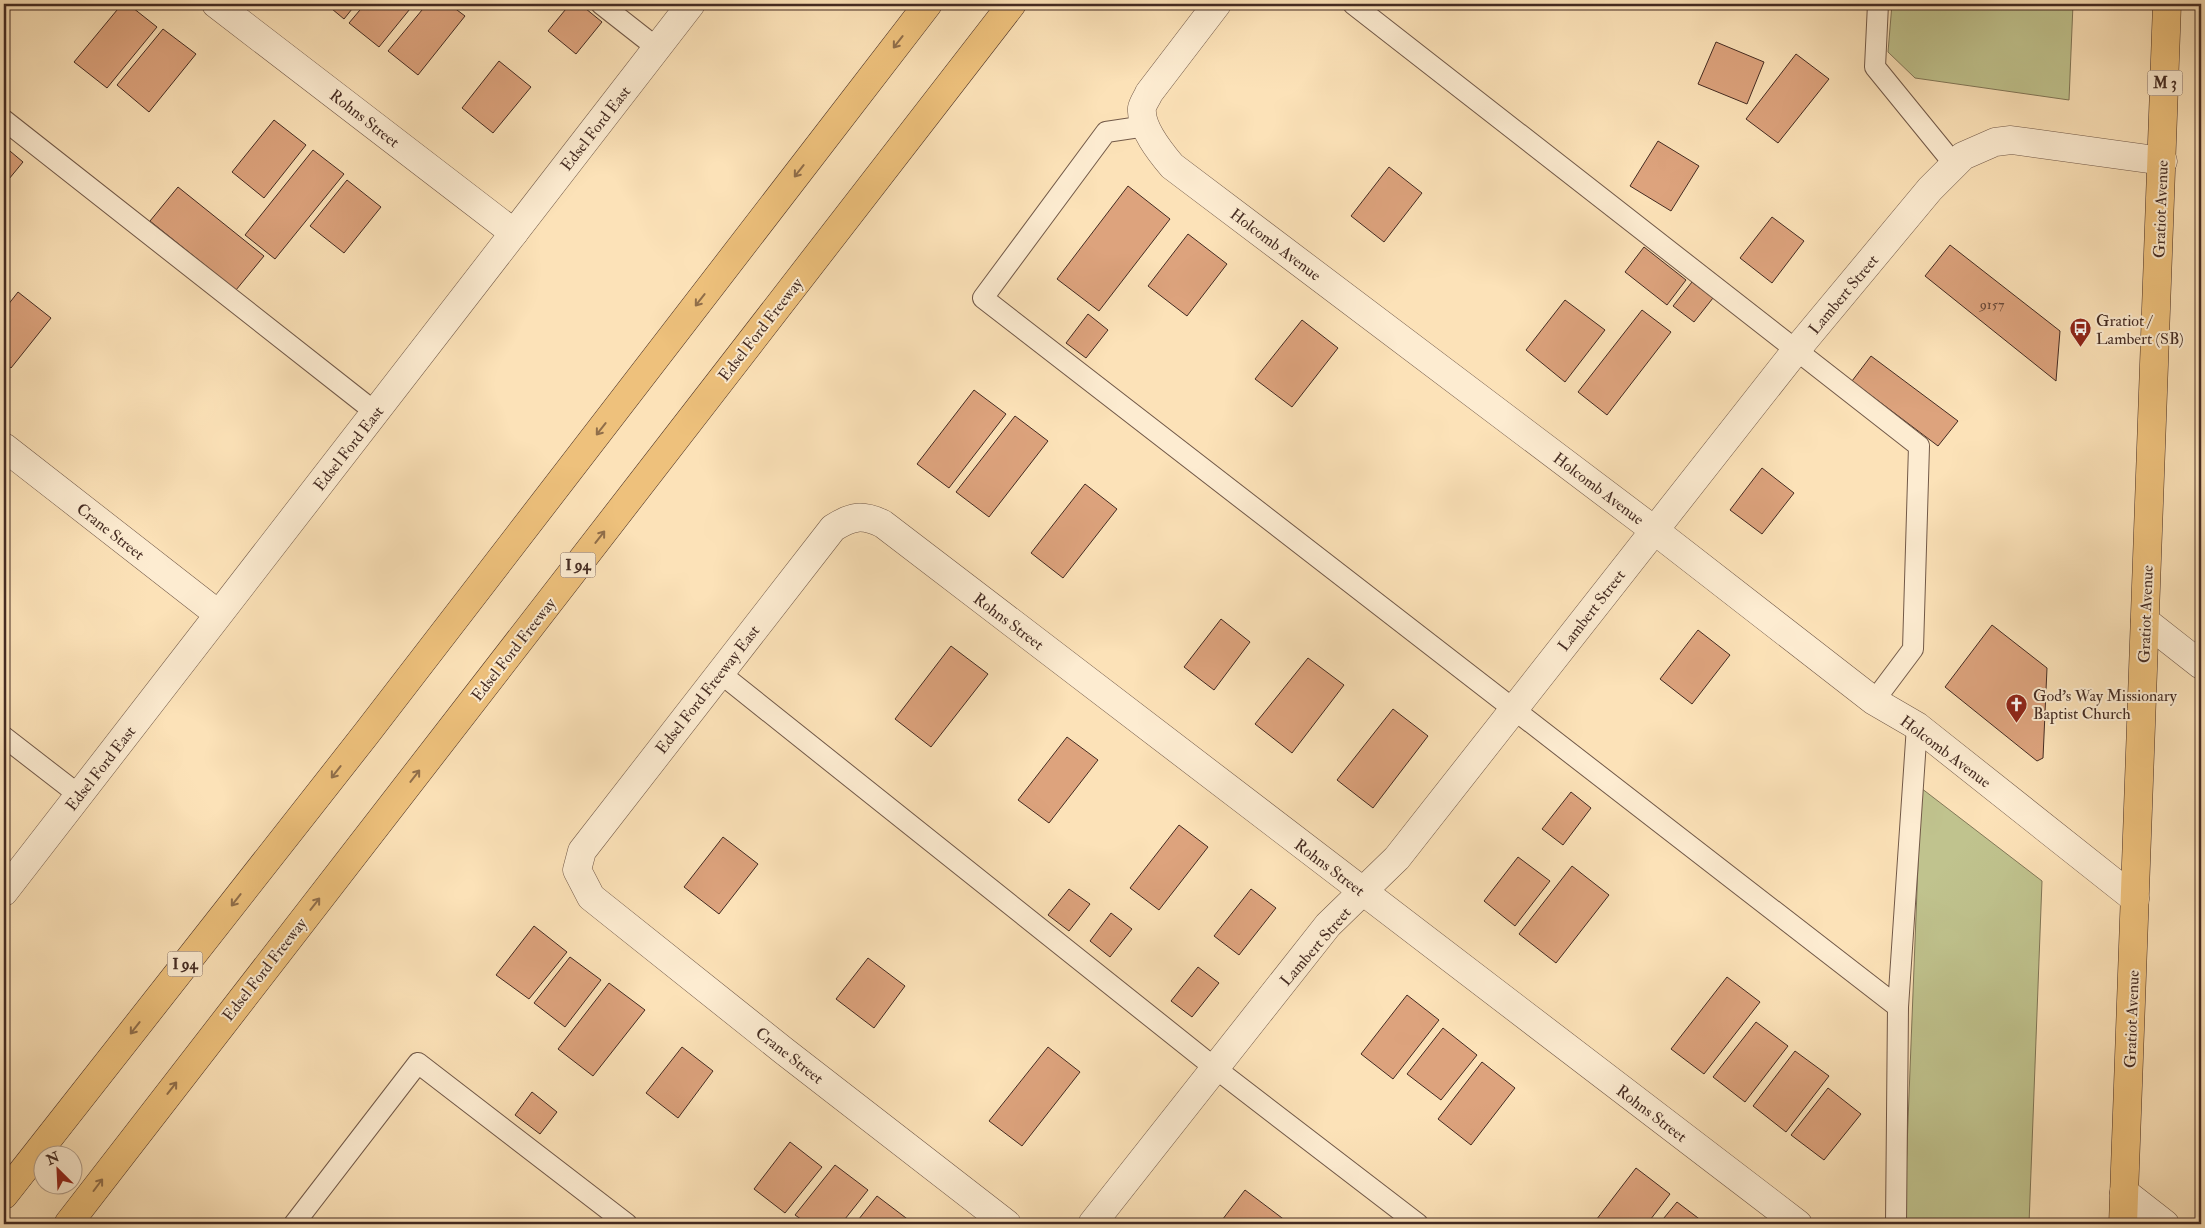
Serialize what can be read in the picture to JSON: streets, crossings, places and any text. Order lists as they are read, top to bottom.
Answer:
{
  "streets": {
    "main road": [
      "M 3",
      "Gratiot Avenue",
      "Edsel Ford Freeway",
      "I 94"
    ],
    "street": [
      "Rohns Street",
      "Edsel Ford East",
      "Holcomb Avenue",
      "Lambert Street",
      "Crane Street",
      "Edsel Ford Freeway East"
    ]
  },
  "crossings": [
    ["Rohns Street", "Edsel Ford East"],
    ["Rohns Street", "Lambert Street"],
    ["Rohns Street", "Edsel Ford Freeway East"],
    ["Edsel Ford East", "Crane Street"],
    ["Gratiot Avenue", "Holcomb Avenue"],
    ["Gratiot Avenue", "Lambert Street"],
    ["Holcomb Avenue", "Lambert Street"],
    ["Crane Street", "Edsel Ford Freeway East"]
  ],
  "places": {
    "bus stop": ["Gratiot / Lambert (SB)"],
    "church": ["God's Way Missionary Baptist Church"]
  },
  "house_numbers": ["9157"],
  "north": "top left"
}
